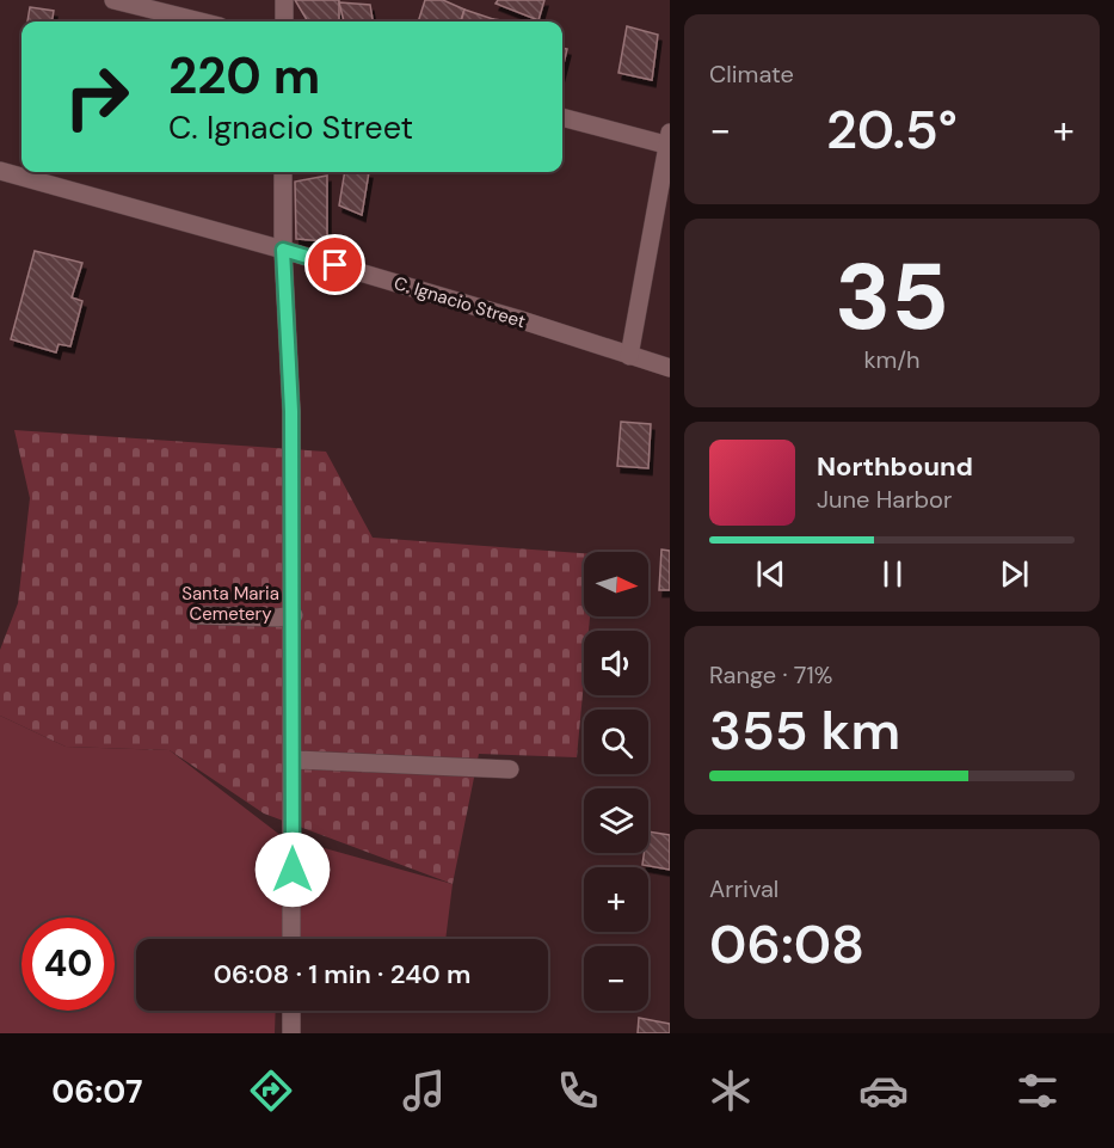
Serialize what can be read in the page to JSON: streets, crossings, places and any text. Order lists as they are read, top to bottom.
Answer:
{
  "streets": {
    "street": ["C. Ignacio Street"]
  },
  "parks": ["Santa Maria Cemetery"],
  "north": "right",
  "page": {
    "tile": [
      "Climate",
      ["35", "km/h"],
      ["Range · 71%", "355 km"],
      ["Arrival", "06:08"]
    ],
    "turn": ["220 m", "C. Ignacio Street"],
    "heat": ["−", "20.5°", "+"],
    "song": ["Northbound", "June Harbor"],
    "map_buttons": ["+", "−"],
    "limit": "40",
    "trip": "06:08 · 1 min · 240 m",
    "tabs": "06:07"
  }
}
